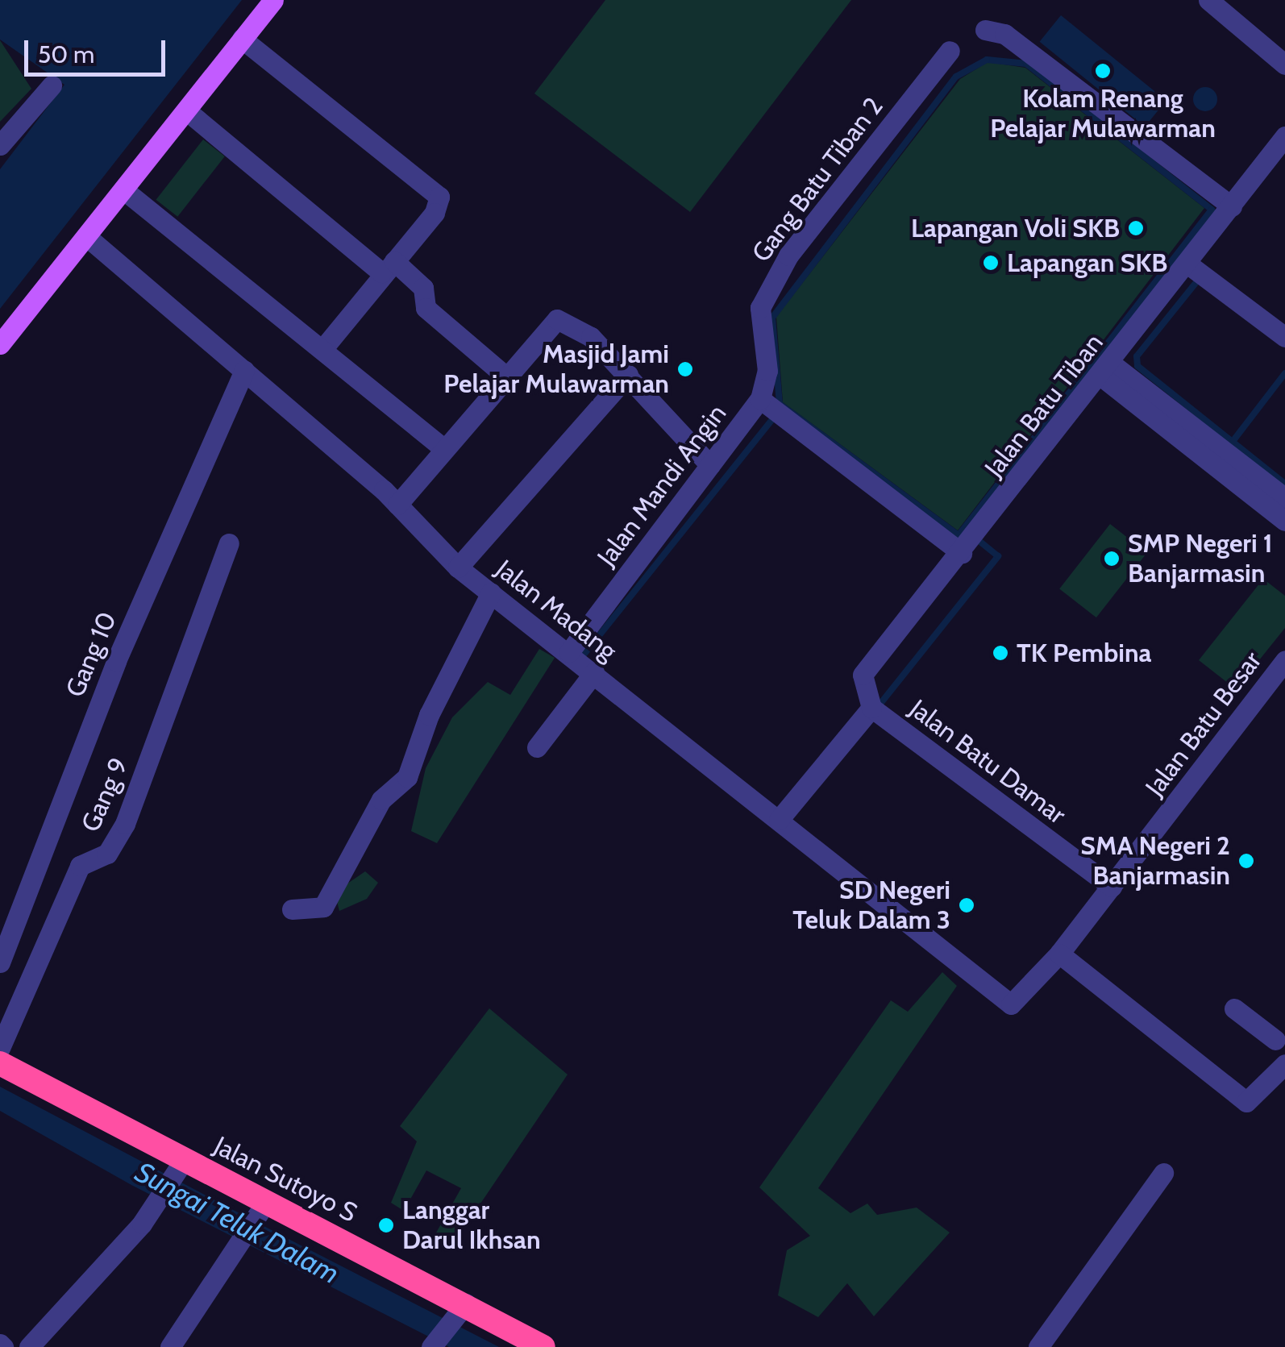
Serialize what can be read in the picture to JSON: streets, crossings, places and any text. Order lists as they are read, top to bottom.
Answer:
{
  "streets": {
    "highway": ["Jalan Sutoyo S"],
    "street": [
      "Gang Batu Tiban 2",
      "Jalan Batu Tiban",
      "Jalan Mandi Angin",
      "Jalan Madang",
      "Gang 10",
      "Jalan Batu Besar",
      "Jalan Batu Damar",
      "Gang 9"
    ]
  },
  "crossings": [
    ["Gang Batu Tiban 2", "Jalan Mandi Angin"],
    ["Jalan Batu Tiban", "Jalan Mandi Angin"],
    ["Jalan Batu Tiban", "Jalan Batu Damar"],
    ["Jalan Mandi Angin", "Jalan Madang"],
    ["Jalan Madang", "Gang 10"],
    ["Jalan Madang", "Jalan Batu Besar"],
    ["Jalan Batu Besar", "Jalan Batu Damar"]
  ],
  "water": ["Sungai Teluk Dalam"],
  "places": [
    "Kolam Renang Pelajar Mulawarman",
    "Lapangan Voli SKB",
    "Lapangan SKB",
    "Masjid Jami Pelajar Mulawarman",
    "SMP Negeri 1 Banjarmasin",
    "TK Pembina",
    "SMA Negeri 2 Banjarmasin",
    "SD Negeri Teluk Dalam 3",
    "Langgar Darul Ikhsan"
  ],
  "scale_bar": "50 m"
}
